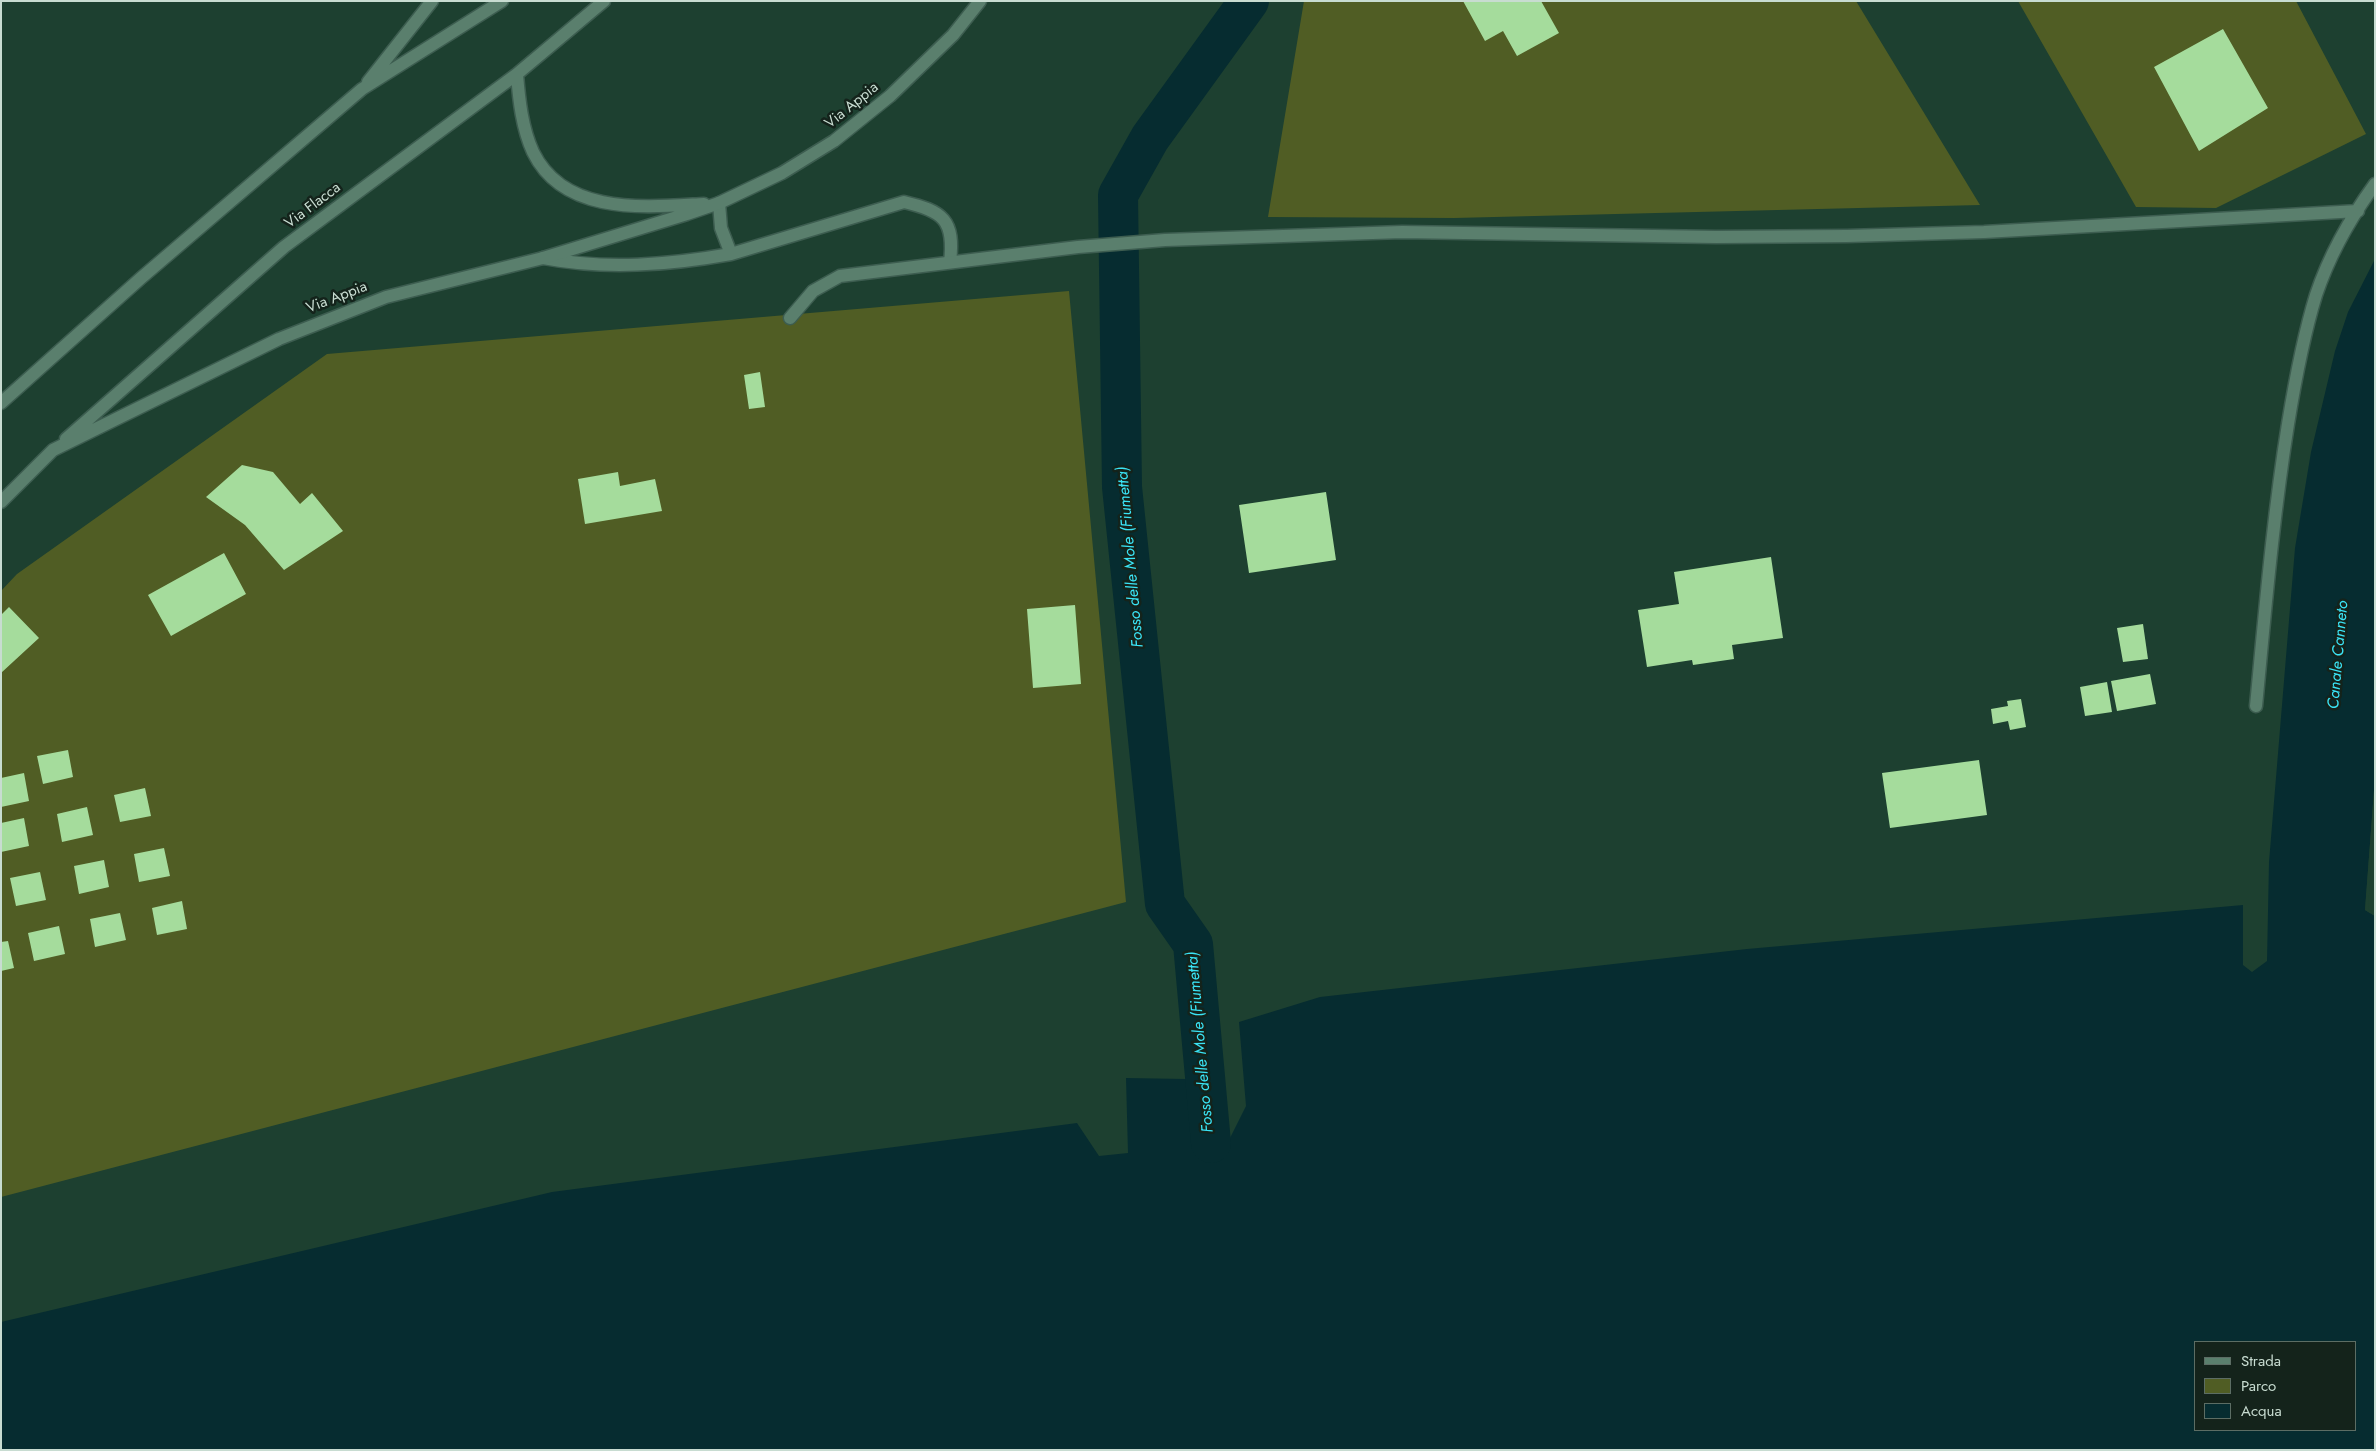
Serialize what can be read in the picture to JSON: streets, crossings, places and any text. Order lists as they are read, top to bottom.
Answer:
{
  "streets": {
    "main road": ["Via Appia", "Via Flacca"]
  },
  "crossings": [
    ["Via Appia", "Via Flacca"]
  ],
  "water": ["Fosso delle Mole (Fiumetta)", "Canale Canneto"],
  "legend": ["Strada", "Parco", "Acqua"]
}
